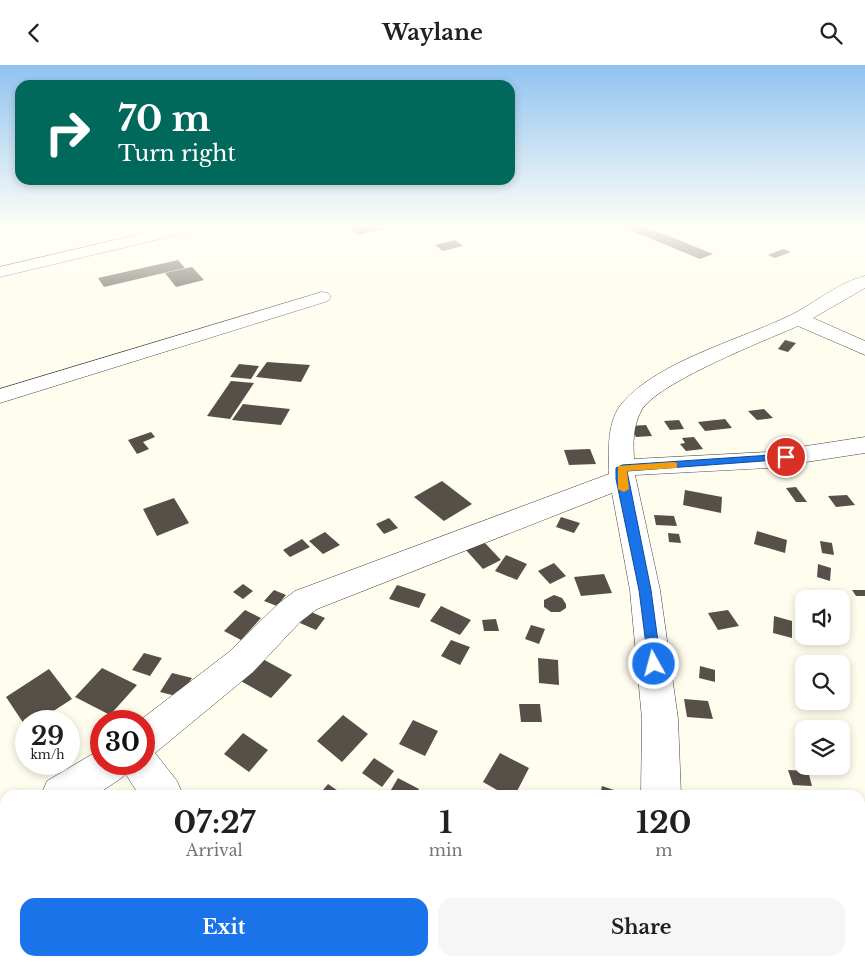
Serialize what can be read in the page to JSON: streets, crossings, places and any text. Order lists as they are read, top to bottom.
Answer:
{
  "page": {
    "header": "Waylane",
    "turn": ["70 m", "Turn right"],
    "speed": "29 km/h",
    "limit": "30",
    "eta": [
      "07:27",
      "Arrival",
      "1",
      "min",
      "120",
      "m"
    ],
    "buttons": ["Exit", "Share"]
  }
}
